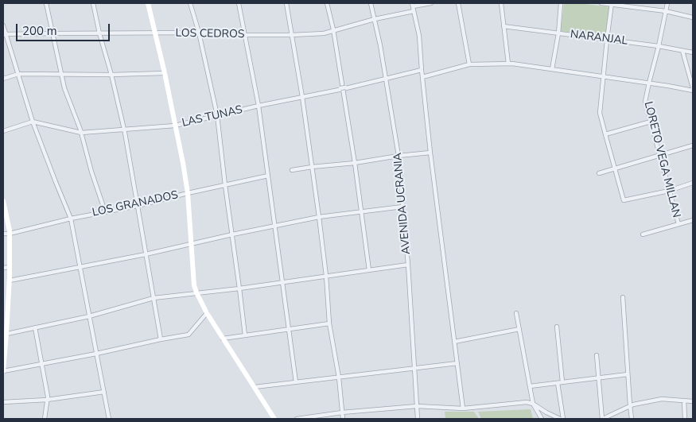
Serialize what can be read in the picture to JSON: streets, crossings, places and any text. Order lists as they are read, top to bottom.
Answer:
{
  "streets": {
    "street": [
      "LOS CEDROS",
      "NARANJAL",
      "LAS TUNAS",
      "LORETO VEGA MILLAN",
      "AVENIDA UCRANIA",
      "LOS GRANADOS"
    ]
  },
  "crossings": [
    ["LOS CEDROS", "AVENIDA UCRANIA"],
    ["NARANJAL", "LORETO VEGA MILLAN"],
    ["LAS TUNAS", "AVENIDA UCRANIA"]
  ],
  "scale_bar": "200 m"
}
